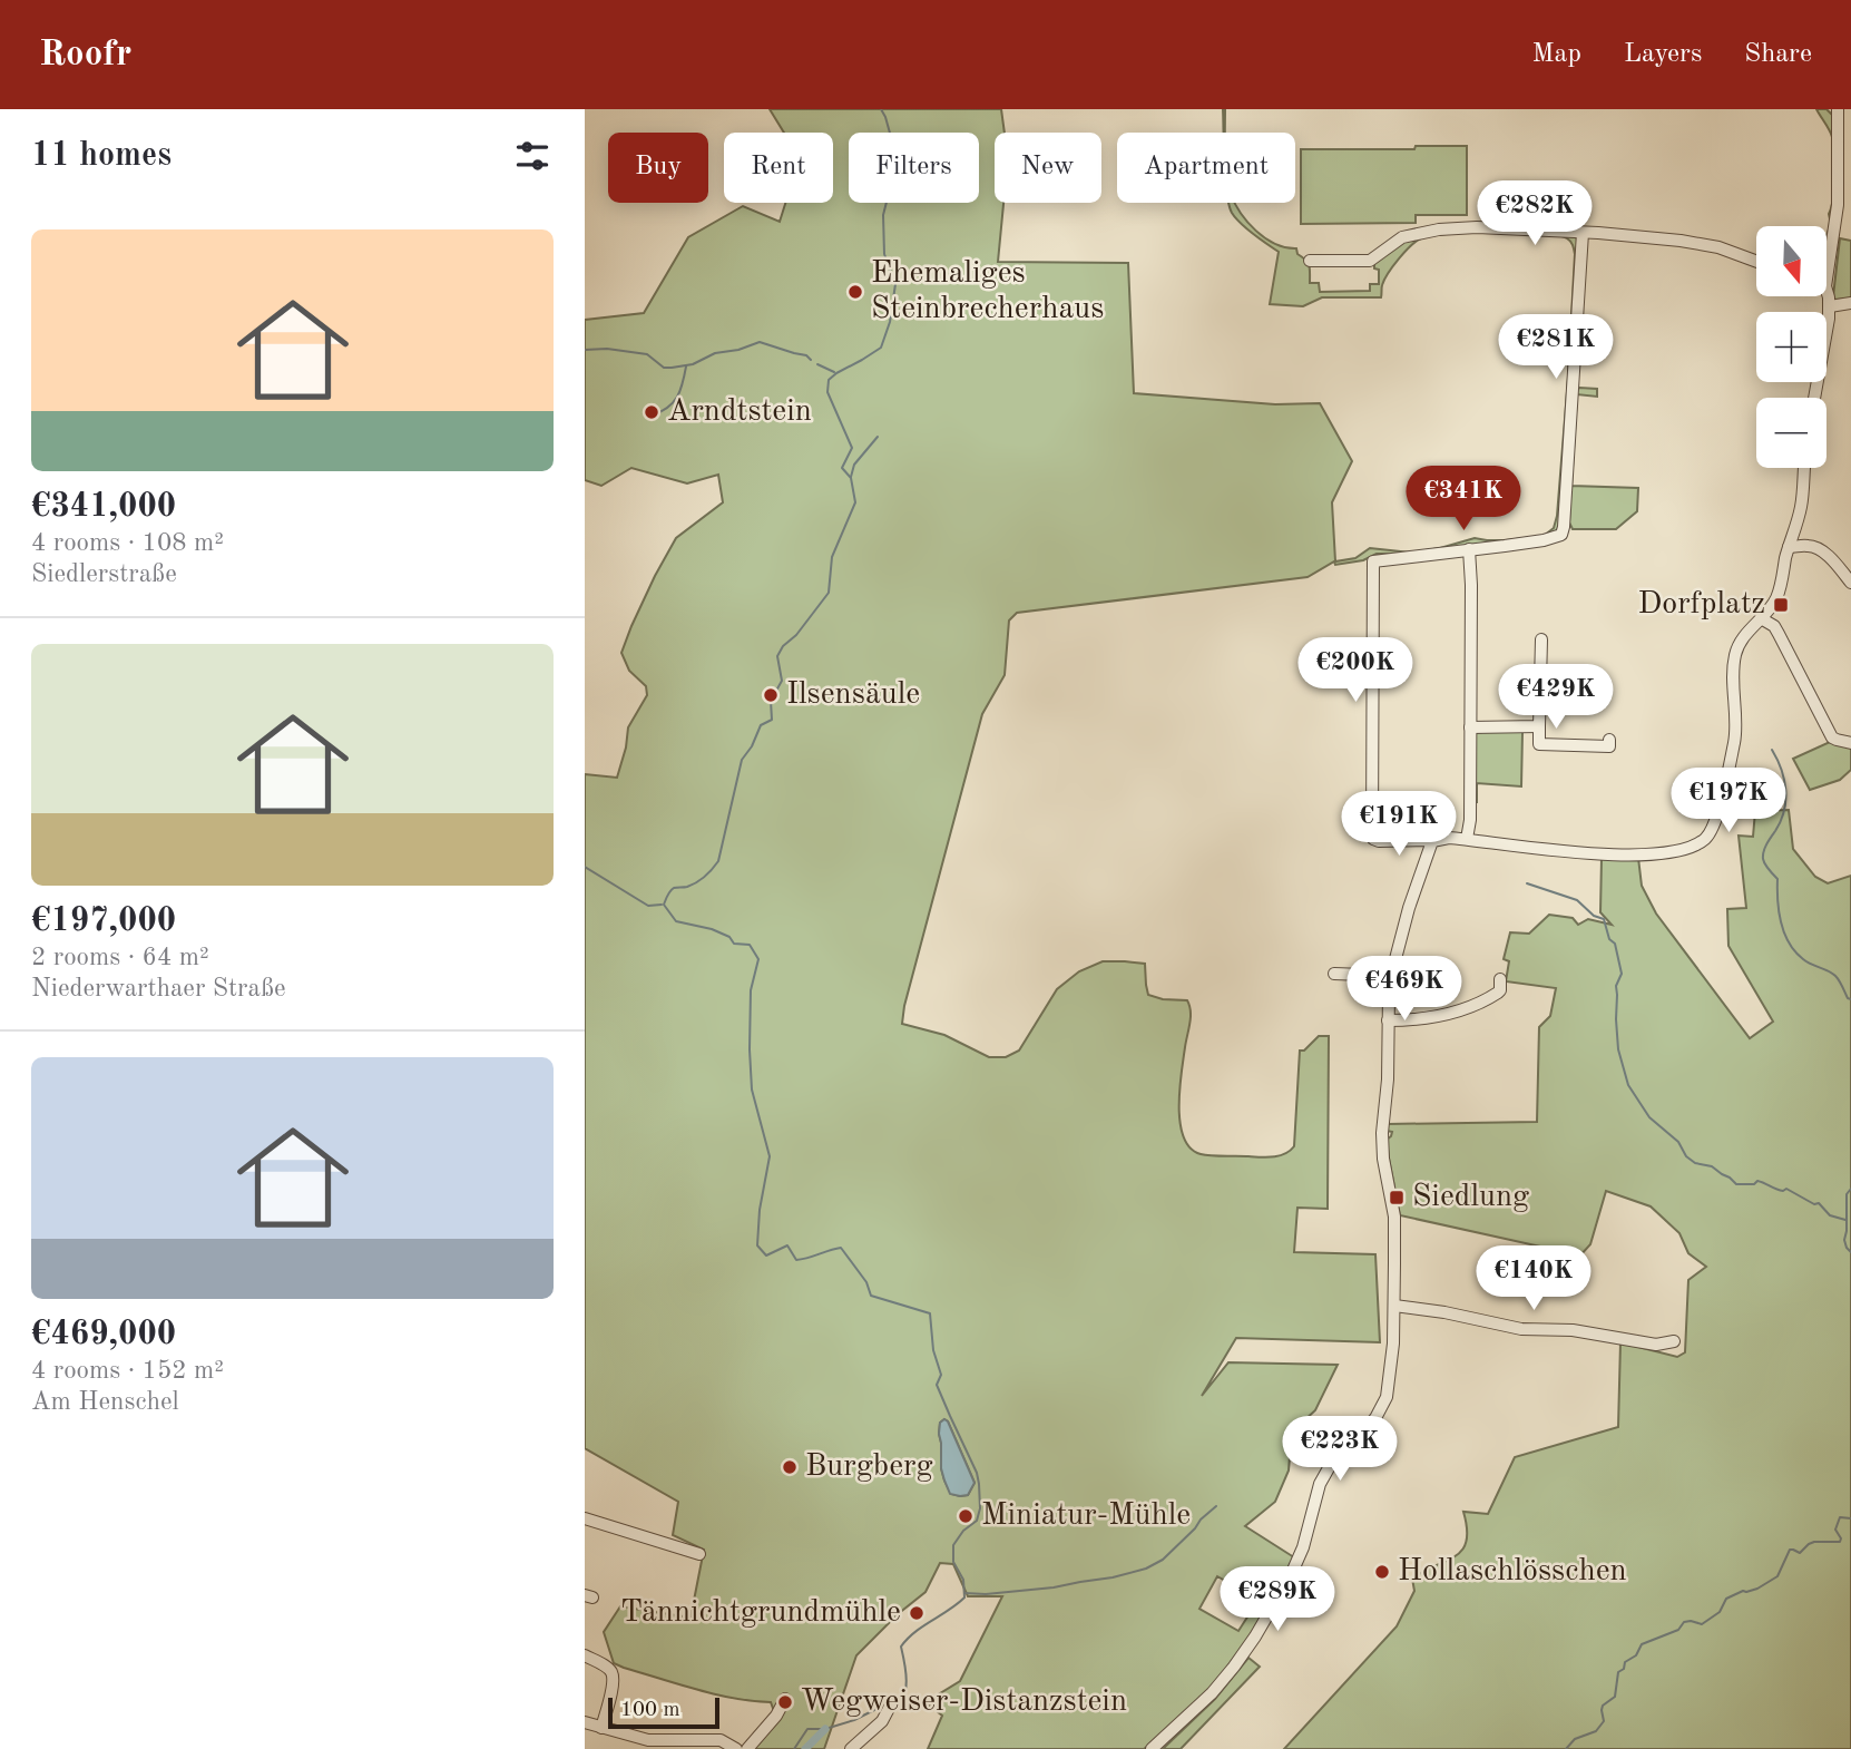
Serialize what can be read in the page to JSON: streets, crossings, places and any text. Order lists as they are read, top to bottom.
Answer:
{
  "places": {
    "other": [
      "Ehemaliges Steinbrecherhaus",
      "Arndtstein",
      "Ilsensäule",
      "Burgberg",
      "Miniatur-Mühle",
      "Hollaschlösschen",
      "Tännichtgrundmühle",
      "Wegweiser-Distanzstein"
    ],
    "transit": ["Dorfplatz", "Siedlung"]
  },
  "scale_bar": "100 m",
  "north": "bottom",
  "page": {
    "header": "Roofr",
    "nav": ["Map", "Layers", "Share"],
    "heading": "11 homes",
    "chip": [
      "Buy",
      "Rent",
      "Filters",
      "New",
      "Apartment"
    ],
    "price": [
      "€282K",
      "€281K",
      "€341K",
      "€200K",
      "€429K",
      "€197K",
      "€191K",
      "€469K",
      "€140K",
      "€223K",
      "€289K"
    ],
    "list": [
      {
        "name": "€341,000",
        "note": "4 rooms · 108 m² · Siedlerstraße"
      },
      {
        "name": "€197,000",
        "note": "2 rooms · 64 m² · Niederwarthaer Straße"
      },
      {
        "name": "€469,000",
        "note": "4 rooms · 152 m² · Am Henschel"
      }
    ],
    "map_buttons": ["+", "−"],
    "scale": "100 m"
  }
}
